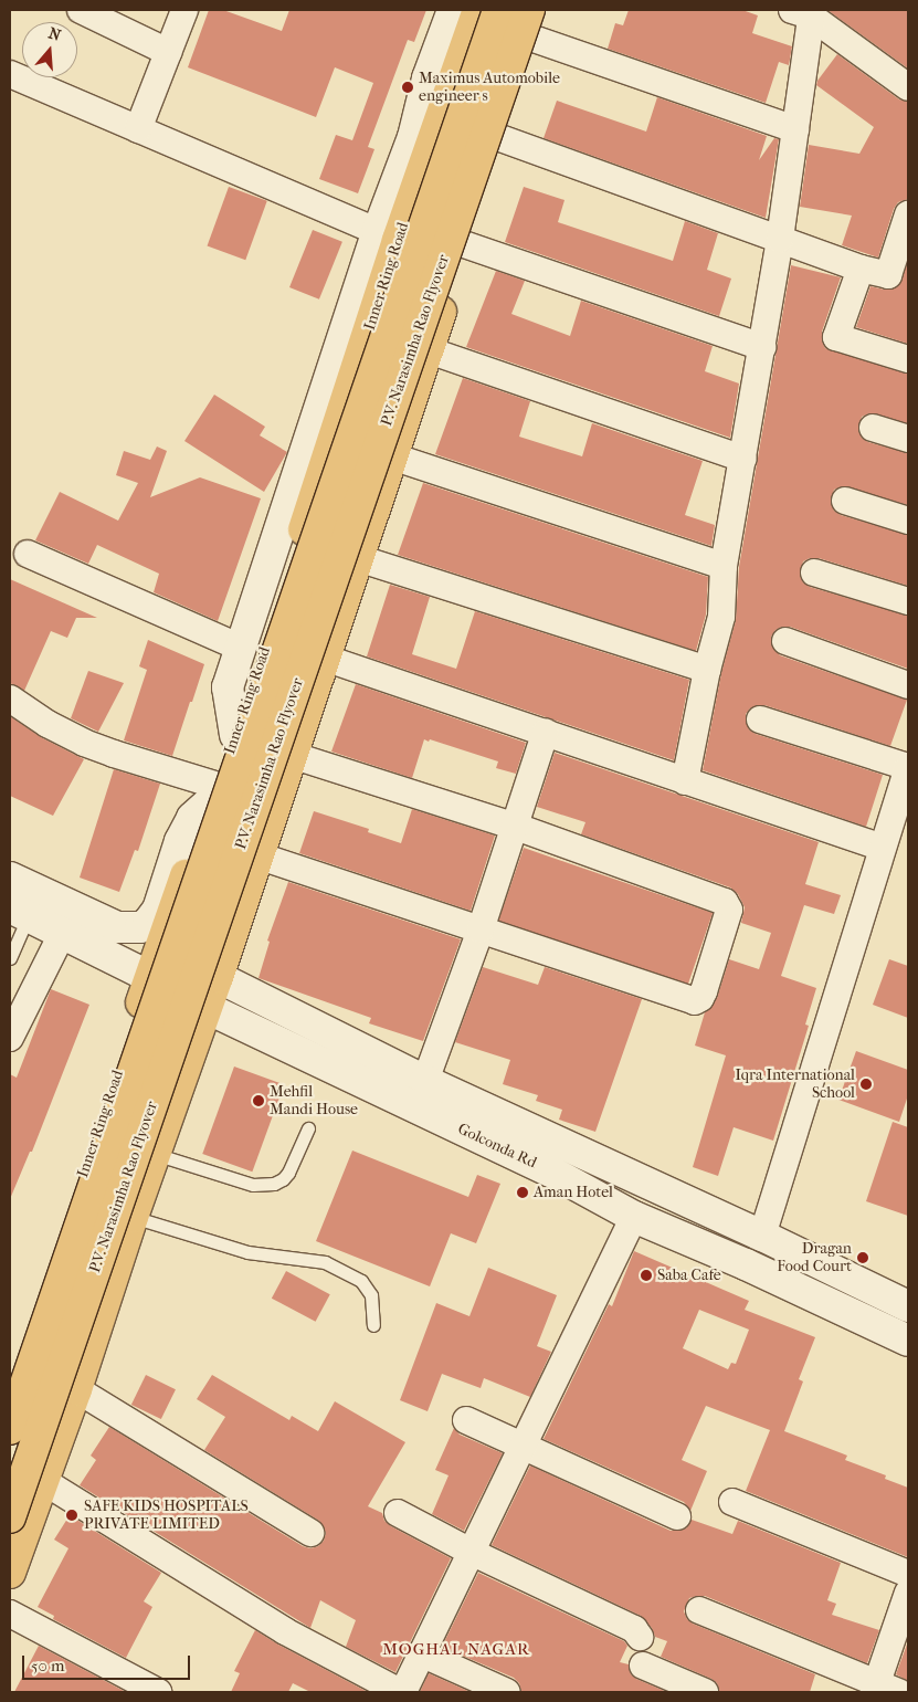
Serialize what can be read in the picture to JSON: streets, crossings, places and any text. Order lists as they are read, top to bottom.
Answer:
{
  "streets": {
    "main road": ["Inner Ring Road", "P.V. Narasimha Rao Flyover", "Golconda Rd"]
  },
  "districts": ["MOGHAL NAGAR"],
  "places": [
    "Maximus Automobile engineer s",
    "Iqra International School",
    "Mehfil Mandi House",
    "Aman Hotel",
    "Dragan Food Court",
    "Saba Cafe",
    "SAFE KIDS HOSPITALS PRIVATE LIMITED"
  ],
  "scale_bar": "50 m",
  "north": "top"
}
